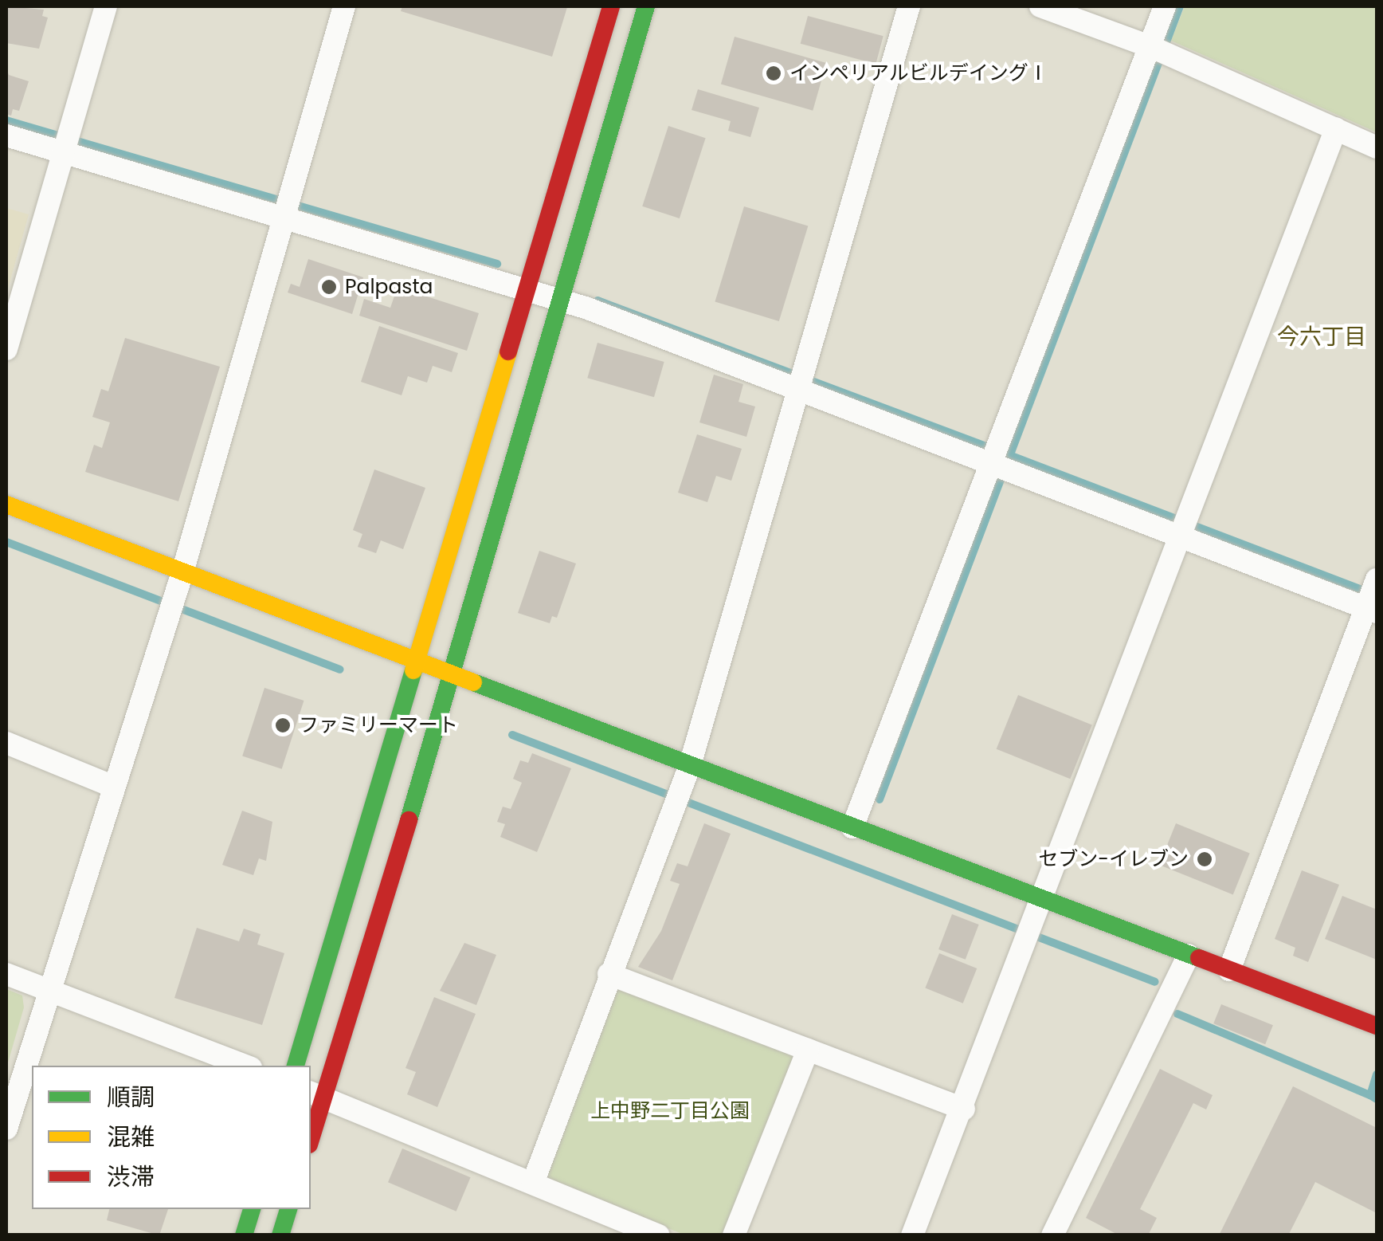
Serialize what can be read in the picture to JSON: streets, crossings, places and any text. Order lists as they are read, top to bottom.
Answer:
{
  "districts": ["今六丁目"],
  "parks": ["上中野二丁目公園"],
  "places": [
    "インペリアルビルデイングⅠ",
    "Palpasta",
    "ファミリーマート",
    "セブン-イレブン"
  ],
  "legend": ["順調", "混雑", "渋滞"]
}
